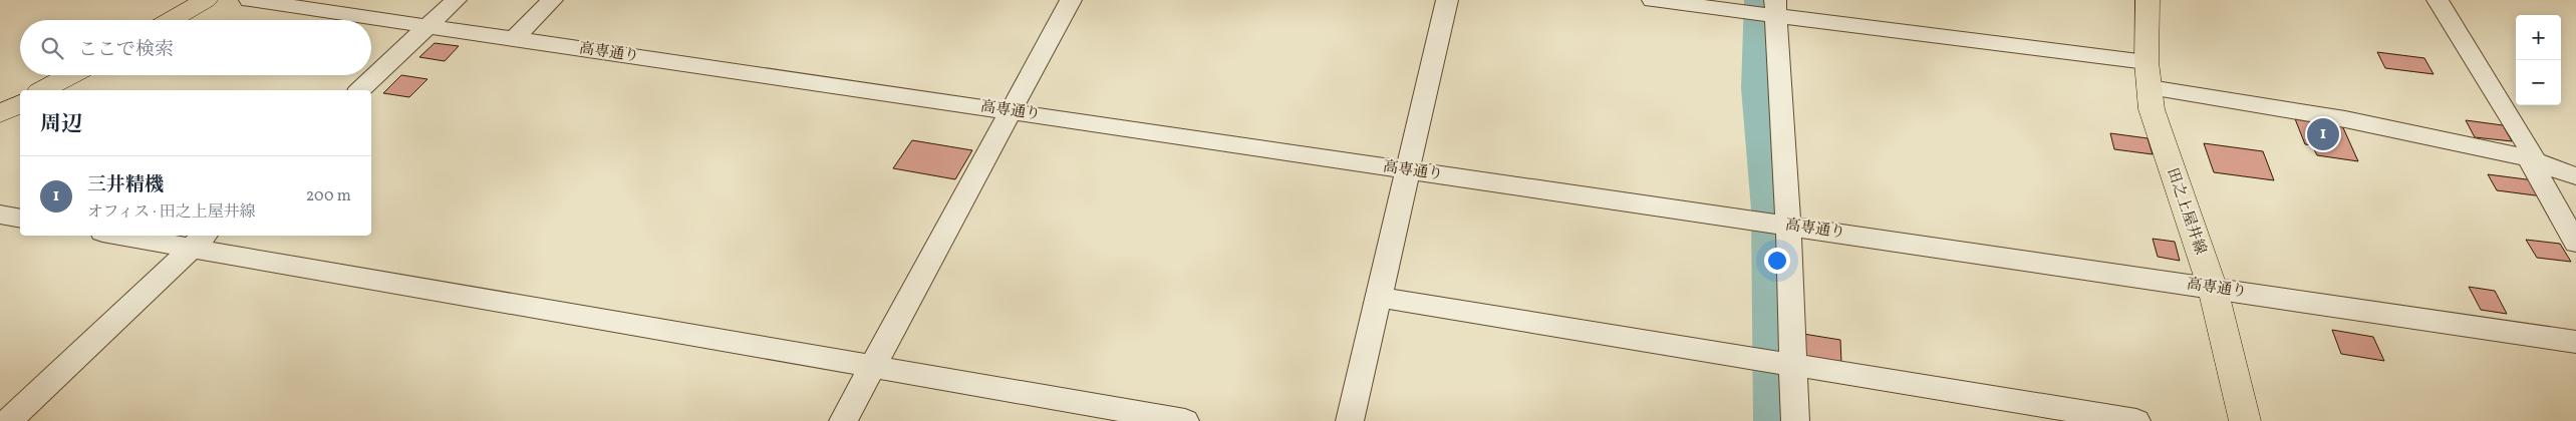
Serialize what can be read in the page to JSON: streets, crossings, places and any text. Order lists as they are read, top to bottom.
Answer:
{
  "streets": {
    "main road": ["田之上屋井線"],
    "street": ["高専通り"]
  },
  "crossings": [
    ["高専通り", "田之上屋井線"]
  ],
  "page": {
    "map_buttons": ["+", "−"],
    "search": "ここで検索",
    "heading": "周辺",
    "pins": "1",
    "list": [
      {
        "mark": "1",
        "name": "三井精機",
        "note": "オフィス · 田之上屋井線",
        "value": "200 m"
      }
    ]
  }
}
